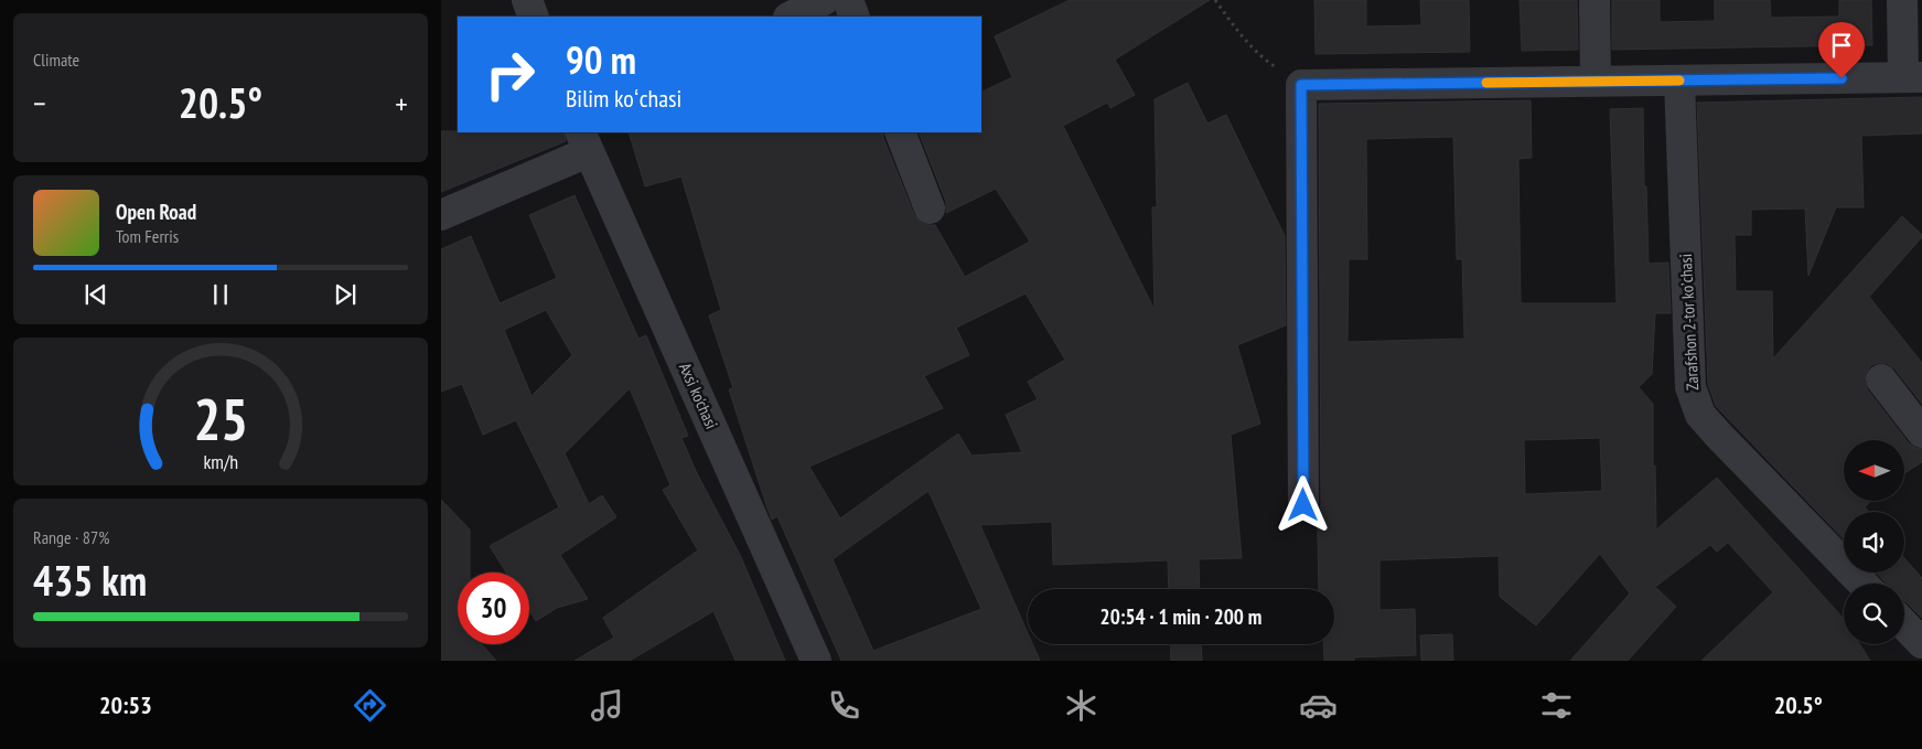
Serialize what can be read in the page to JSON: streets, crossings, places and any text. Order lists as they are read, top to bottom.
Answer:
{
  "streets": {
    "street": ["Zarafshon 2-tor koʼchasi", "Axsi ko'chasi"]
  },
  "north": "left",
  "page": {
    "tile": [
      "Climate",
      ["Range · 87%", "435 km"]
    ],
    "turn": ["90 m", "Bilim koʻchasi"],
    "heat": ["−", "20.5°", "+"],
    "song": ["Open Road", "Tom Ferris"],
    "limit": "30",
    "trip": "20:54 · 1 min · 200 m",
    "tabs": ["20:53", "20.5°"],
    "gauge": ["25", "km/h"]
  }
}
